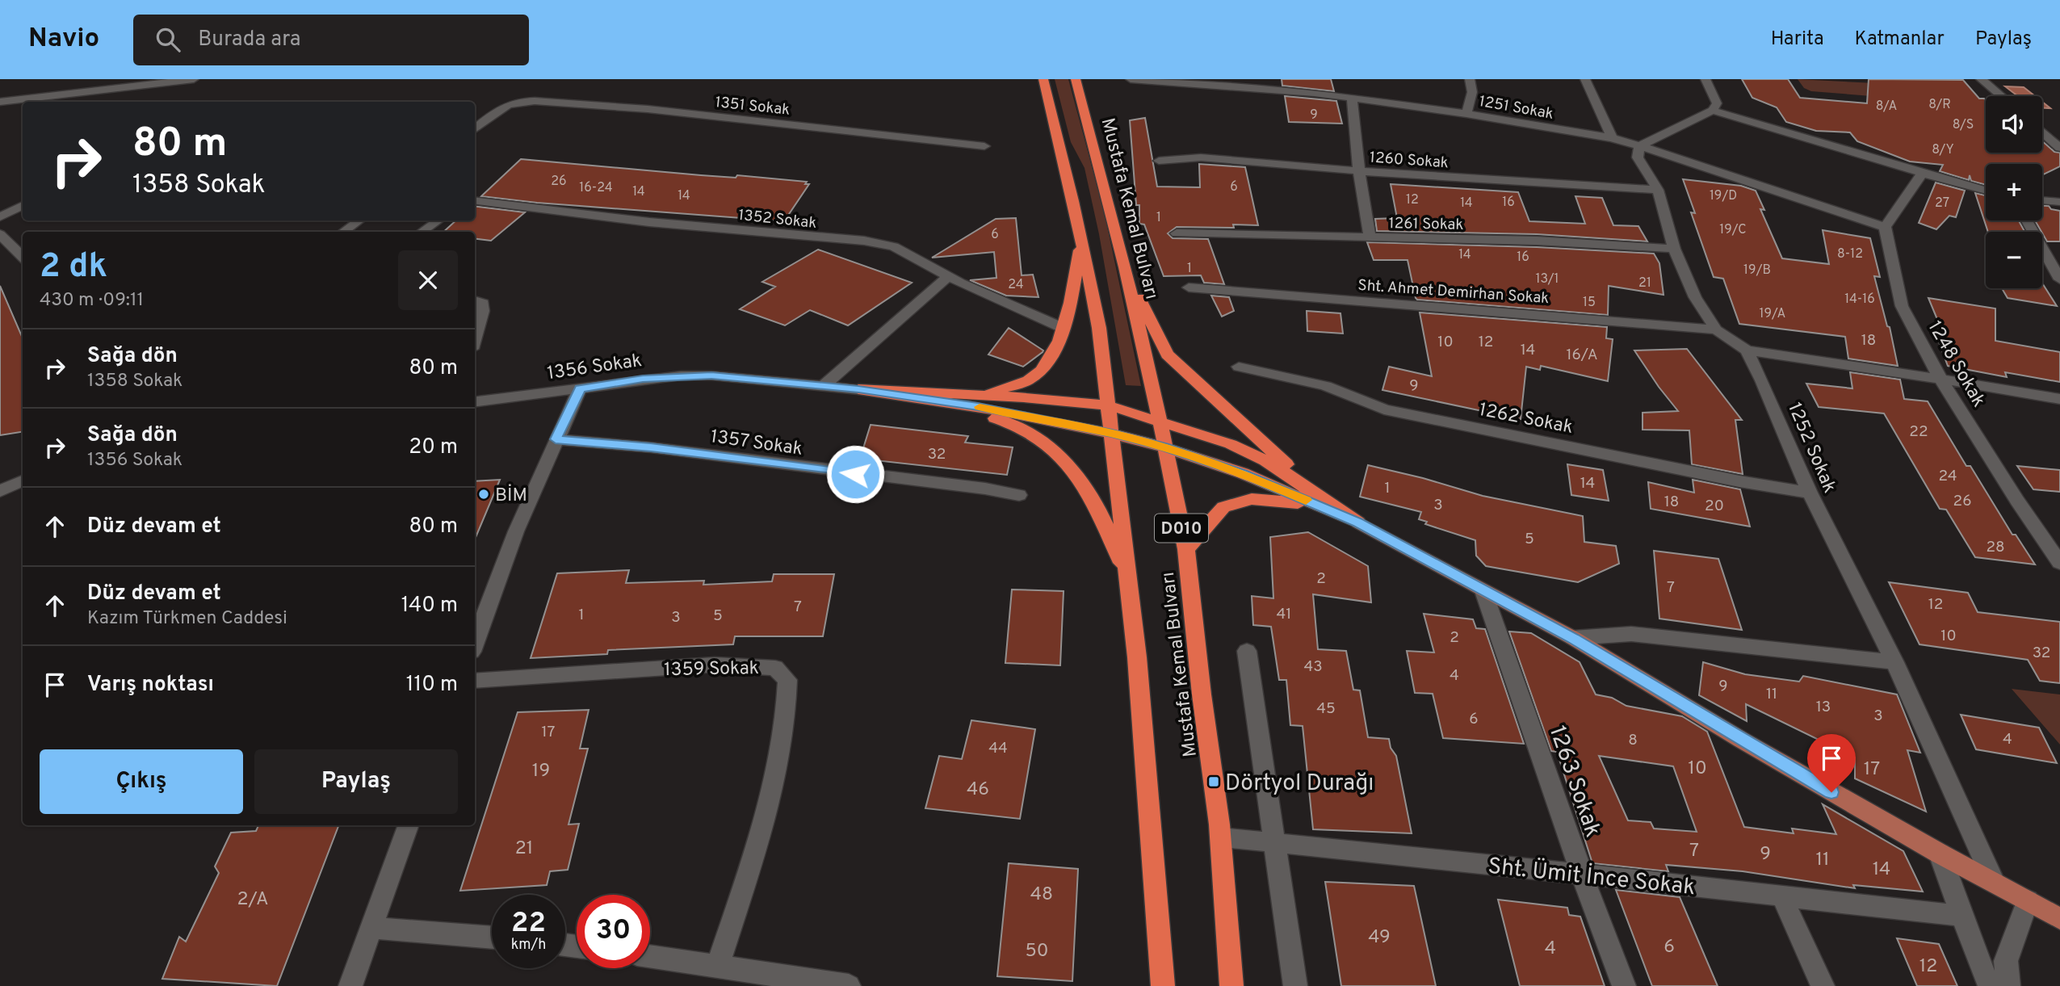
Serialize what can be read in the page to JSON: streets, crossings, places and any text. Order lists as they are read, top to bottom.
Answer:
{
  "streets": {
    "highway": ["Mustafa Kemal Bulvarı", "D010"],
    "street": [
      "1351 Sokak",
      "1251 Sokak",
      "1260 Sokak",
      "1352 Sokak",
      "1261 Sokak",
      "Sht. Ahmet Demirhan Sokak",
      "1248 Sokak",
      "1356 Sokak",
      "1262 Sokak",
      "1357 Sokak",
      "1252 Sokak",
      "1359 Sokak",
      "1263 Sokak",
      "Sht. Ümit İnce Sokak"
    ]
  },
  "crossings": [
    ["1251 Sokak", "1248 Sokak"],
    ["1251 Sokak", "1252 Sokak"],
    ["1260 Sokak", "1252 Sokak"],
    ["Mustafa Kemal Bulvarı", "Sht. Ümit İnce Sokak"],
    ["1261 Sokak", "1252 Sokak"],
    ["Sht. Ahmet Demirhan Sokak", "1252 Sokak"],
    ["1262 Sokak", "1252 Sokak"],
    ["1263 Sokak", "Sht. Ümit İnce Sokak"]
  ],
  "places": {
    "other": ["BİM"],
    "transit": ["Dörtyol Durağı"]
  },
  "house_numbers": [
    "8/R",
    "8/A",
    "9",
    "8/S",
    "8/Y",
    "26",
    "6",
    "16-24",
    "14",
    "14",
    "19/D",
    "12",
    "16",
    "14",
    "27",
    "1",
    "19/C",
    "6",
    "8-12",
    "14",
    "16",
    "1",
    "19/B",
    "13/1",
    "21",
    "24",
    "14-16",
    "15",
    "19/A",
    "18",
    "10",
    "12",
    "14",
    "16/A",
    "9",
    "22",
    "32",
    "24",
    "14",
    "1",
    "26",
    "18",
    "3",
    "20",
    "5",
    "28",
    "2",
    "7",
    "12",
    "7",
    "41",
    "1",
    "5",
    "3",
    "10",
    "2",
    "32",
    "43",
    "4",
    "9",
    "11",
    "13",
    "45",
    "3",
    "6",
    "17",
    "4",
    "8",
    "44",
    "10",
    "17",
    "19",
    "46",
    "21",
    "7",
    "9",
    "11",
    "14",
    "48",
    "2/A",
    "49",
    "6",
    "4",
    "50",
    "12"
  ],
  "page": {
    "header": "Navio",
    "search": "Burada ara",
    "nav": ["Harita", "Katmanlar", "Paylaş"],
    "map_buttons": ["+", "−"],
    "turn": ["80 m", "1358 Sokak"],
    "heading": ["2 dk", "430 m · 09:11"],
    "list": [
      {
        "name": "Sağa dön",
        "note": "1358 Sokak",
        "value": "80 m"
      },
      {
        "name": "Sağa dön",
        "note": "1356 Sokak",
        "value": "20 m"
      },
      {
        "name": "Düz devam et",
        "value": "80 m"
      },
      {
        "name": "Düz devam et",
        "note": "Kazım Türkmen Caddesi",
        "value": "140 m"
      },
      {
        "name": "Varış noktası",
        "value": "110 m"
      }
    ],
    "buttons": ["Çıkış", "Paylaş"],
    "speed": "22 km/h",
    "limit": "30"
  }
}
